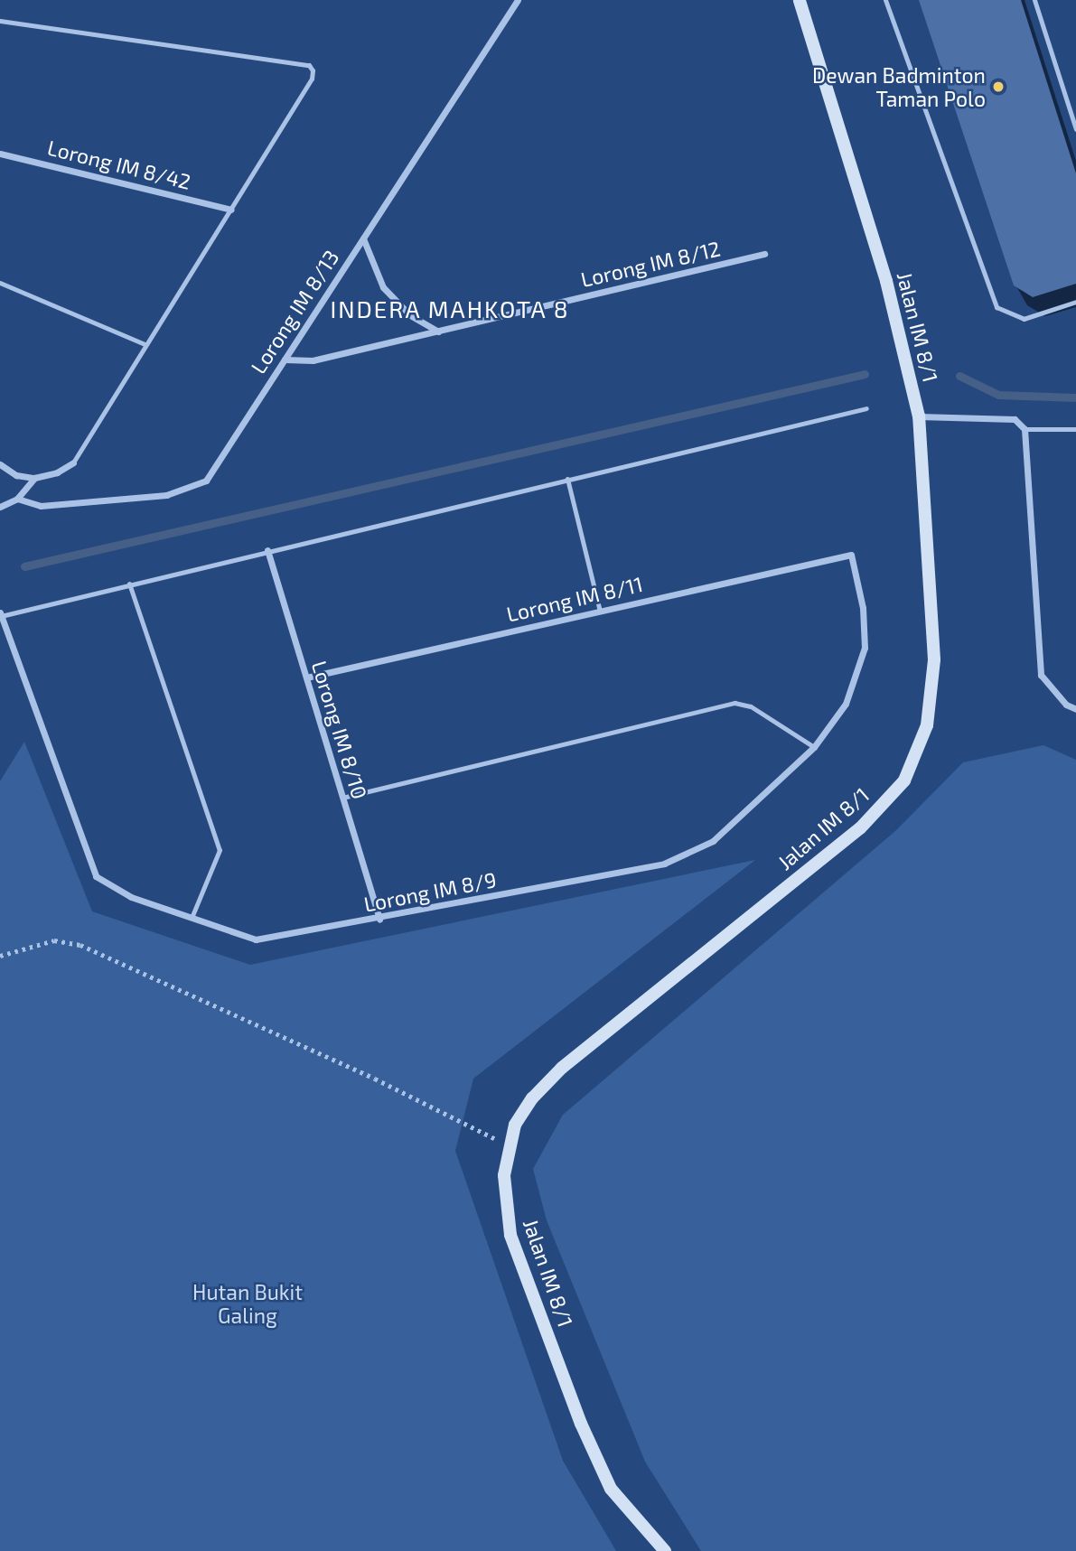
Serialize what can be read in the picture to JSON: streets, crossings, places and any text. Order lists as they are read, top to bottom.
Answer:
{
  "streets": {
    "street": [
      "Lorong IM 8/42",
      "Lorong IM 8/12",
      "Lorong IM 8/13",
      "Jalan IM 8/1",
      "Lorong IM 8/11",
      "Lorong IM 8/10",
      "Lorong IM 8/9"
    ]
  },
  "crossings": [
    ["Lorong IM 8/12", "Lorong IM 8/13"],
    ["Lorong IM 8/11", "Lorong IM 8/10"],
    ["Lorong IM 8/11", "Lorong IM 8/9"],
    ["Lorong IM 8/10", "Lorong IM 8/9"]
  ],
  "districts": ["INDERA MAHKOTA 8"],
  "parks": ["Hutan Bukit Galing"],
  "places": ["Dewan Badminton Taman Polo"]
}
